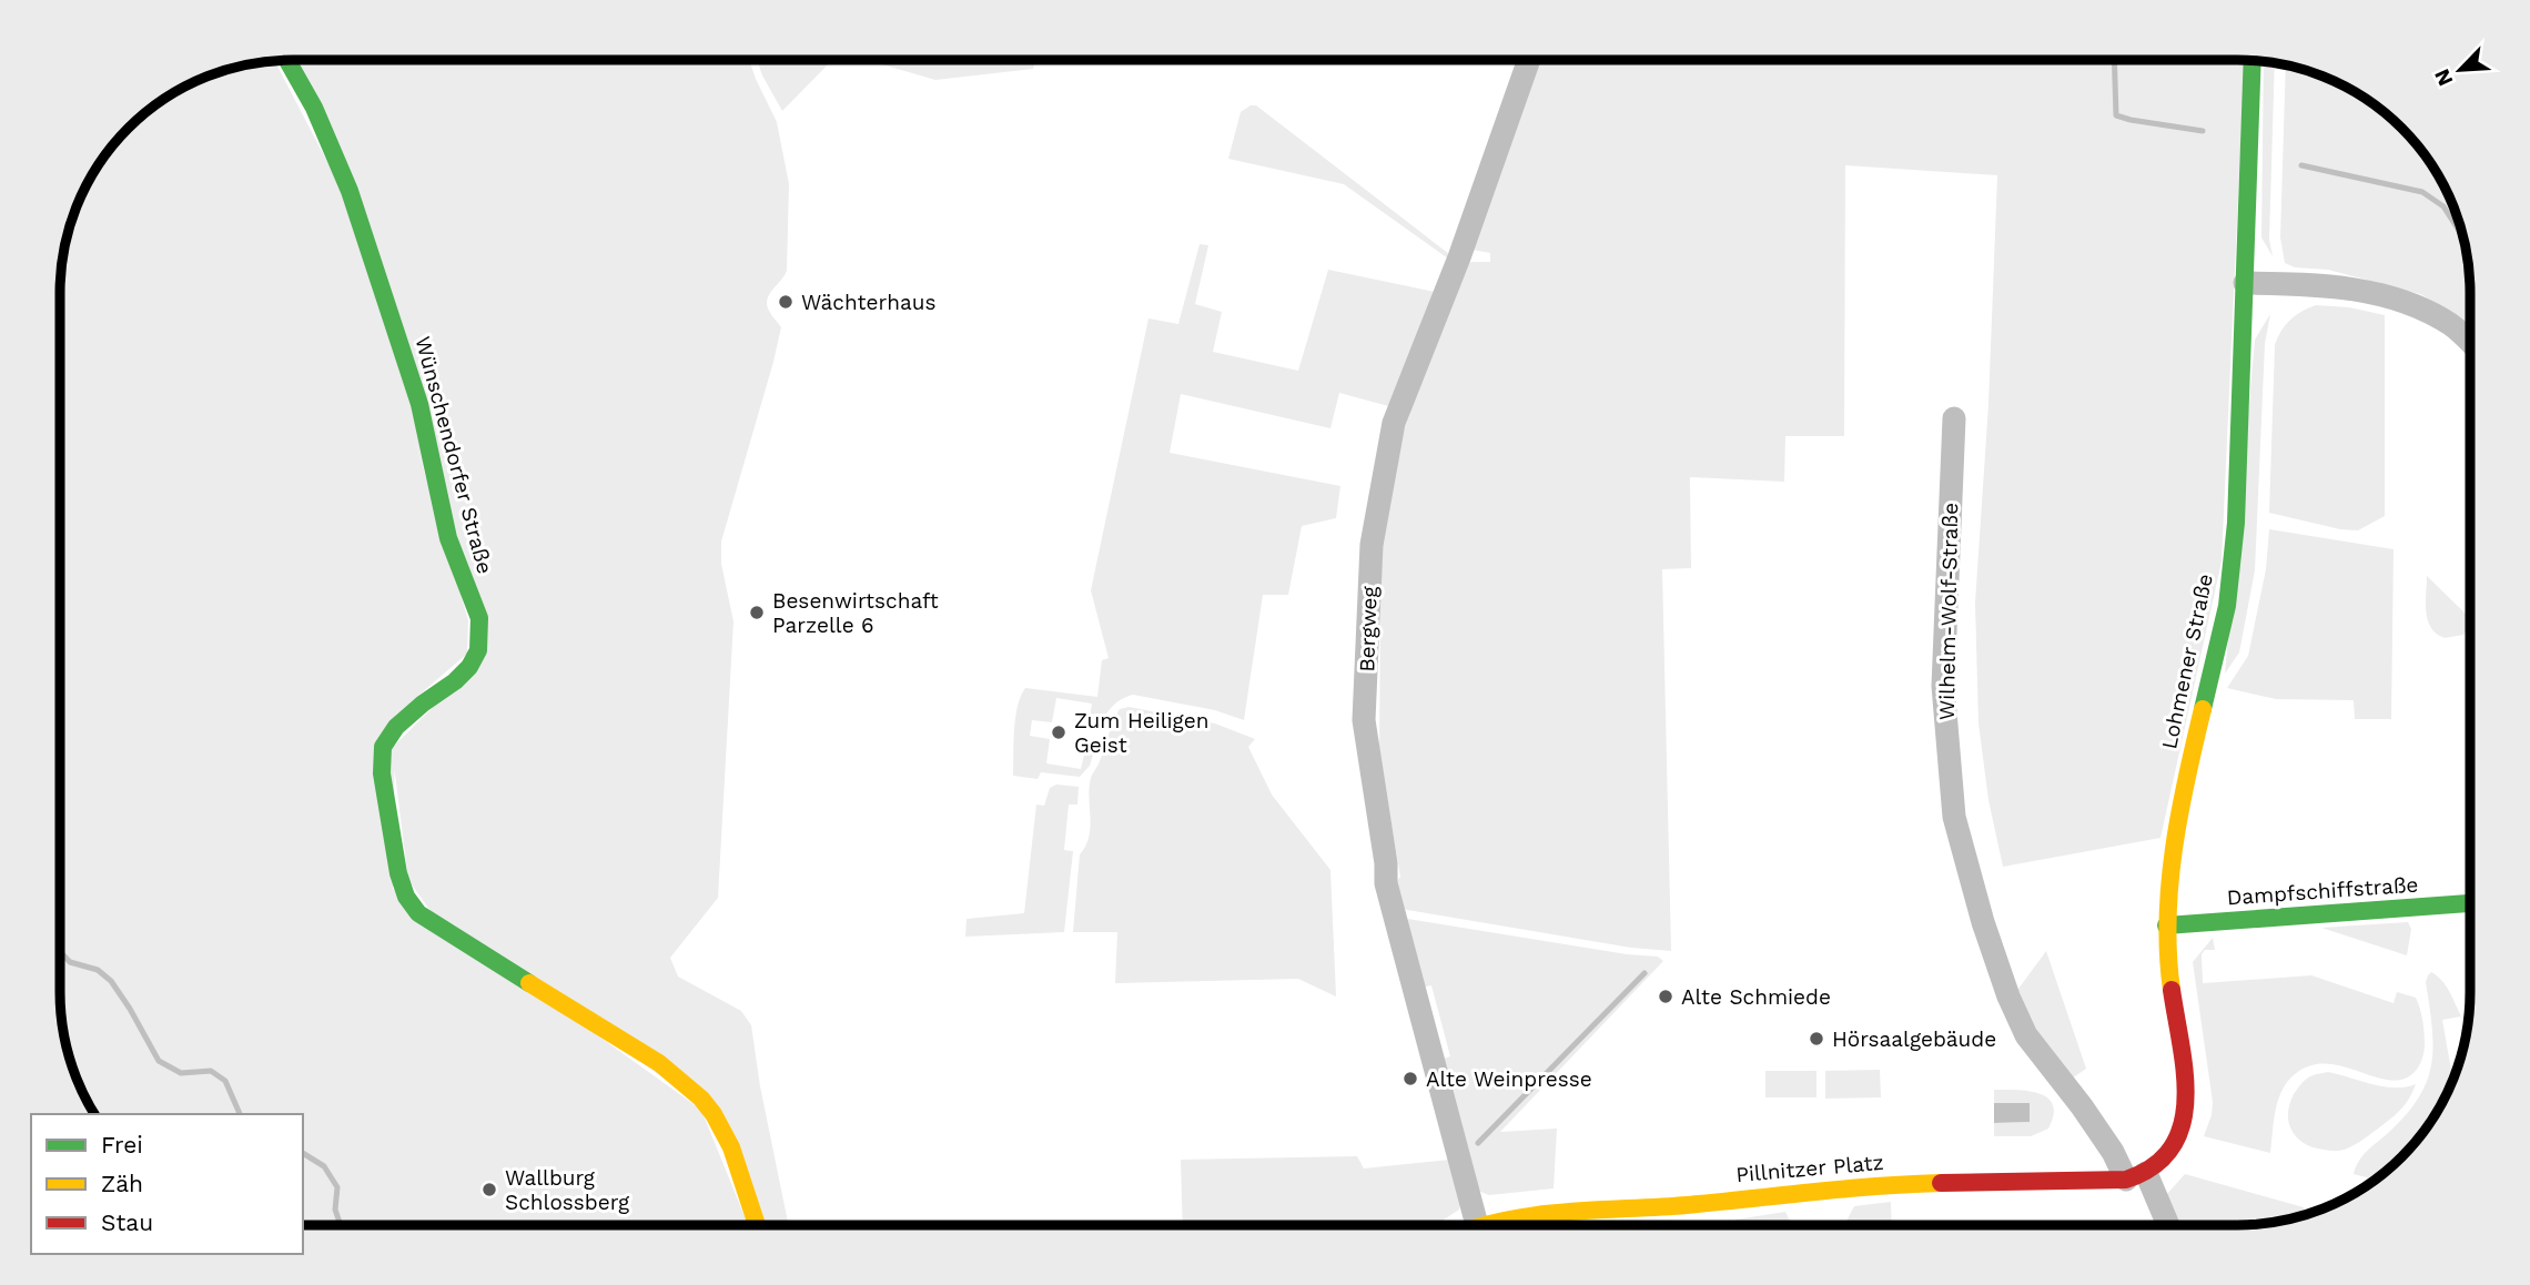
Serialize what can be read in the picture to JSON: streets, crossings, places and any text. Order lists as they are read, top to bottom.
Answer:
{
  "streets": {
    "main road": [
      "Wünschendorfer Straße",
      "Lohmener Straße",
      "Dampfschiffstraße",
      "Pillnitzer Platz"
    ],
    "street": ["Wilhelm-Wolf-Straße", "Bergweg"]
  },
  "crossings": [
    ["Wilhelm-Wolf-Straße", "Lohmener Straße"],
    ["Wilhelm-Wolf-Straße", "Pillnitzer Platz"],
    ["Lohmener Straße", "Dampfschiffstraße"],
    ["Lohmener Straße", "Pillnitzer Platz"]
  ],
  "places": [
    "Wächterhaus",
    "Besenwirtschaft Parzelle 6",
    "Zum Heiligen Geist",
    "Alte Schmiede",
    "Hörsaalgebäude",
    "Alte Weinpresse",
    "Wallburg Schlossberg"
  ],
  "legend": ["Frei", "Zäh", "Stau"],
  "north": "bottom left"
}
